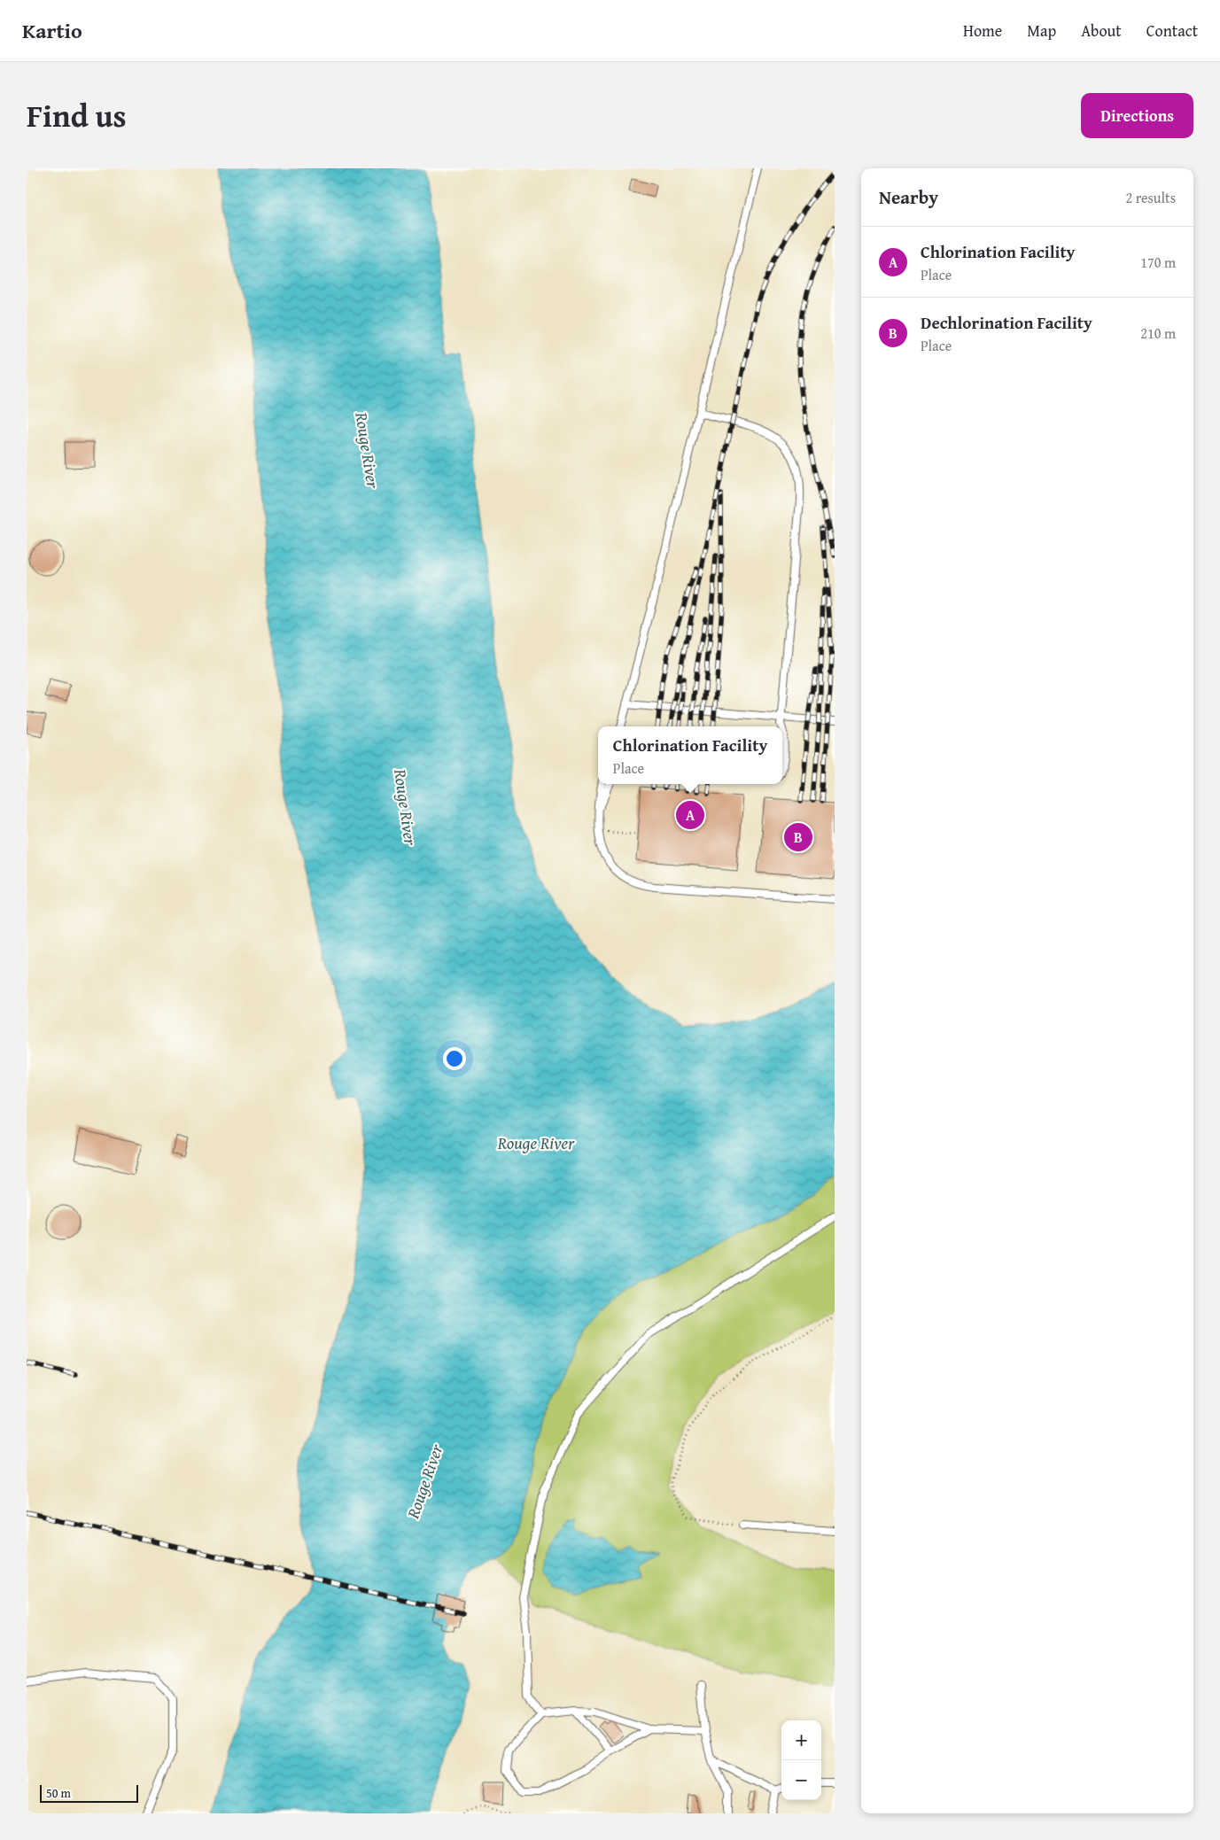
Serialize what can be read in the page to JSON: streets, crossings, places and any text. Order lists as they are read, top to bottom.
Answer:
{
  "water": ["Rouge River"],
  "scale_bar": "50 m",
  "page": {
    "header": "Kartio",
    "nav": [
      "Home",
      "Map",
      "About",
      "Contact"
    ],
    "title": "Find us",
    "buttons": "Directions",
    "heading": ["Nearby", "2 results"],
    "list": [
      {
        "mark": "A",
        "name": "Chlorination Facility",
        "note": "Place",
        "value": "170 m"
      },
      {
        "mark": "B",
        "name": "Dechlorination Facility",
        "note": "Place",
        "value": "210 m"
      }
    ],
    "popup": ["Chlorination Facility", "Place"],
    "pins": ["A", "B"],
    "map_buttons": ["+", "−"],
    "scale": "50 m"
  }
}
